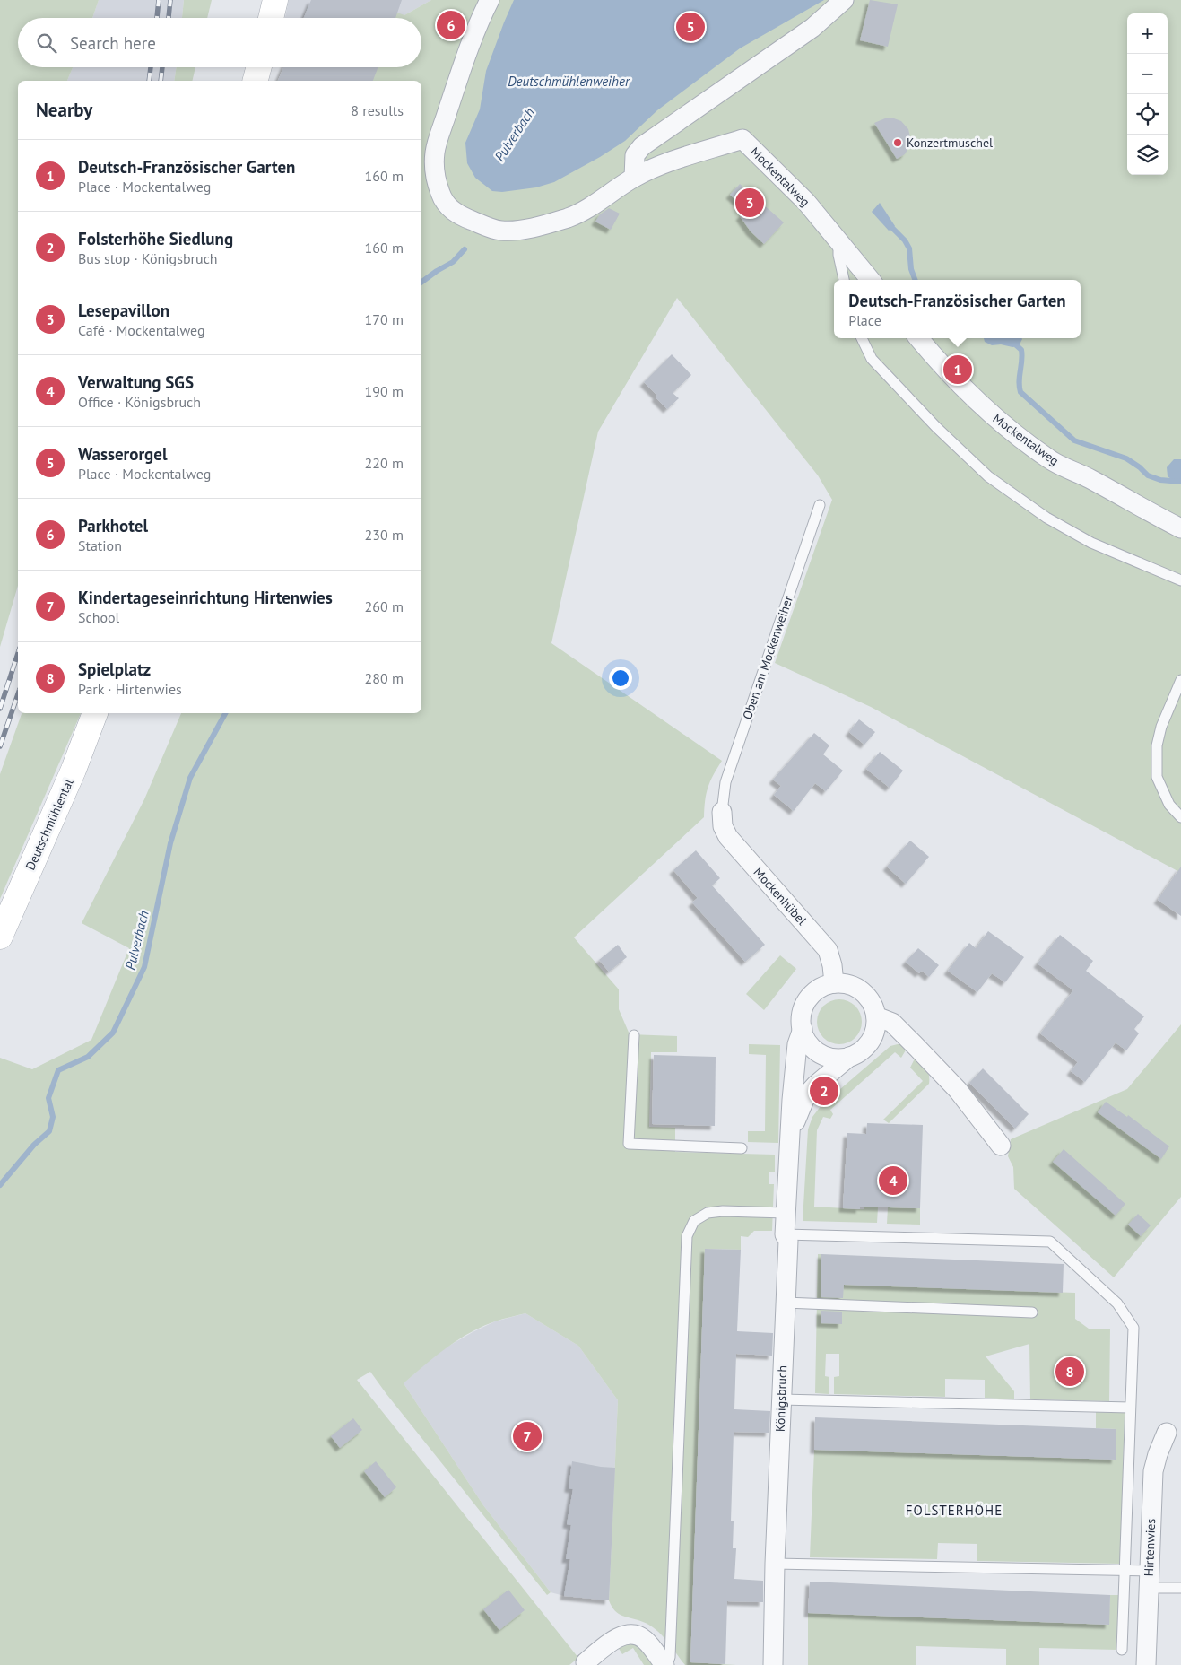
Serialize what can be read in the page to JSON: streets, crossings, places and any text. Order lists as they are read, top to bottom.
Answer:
{
  "streets": {
    "main road": ["Deutschmühlental"],
    "street": [
      "Mockentalweg",
      "Mockenhübel",
      "Königsbruch",
      "Hirtenwies"
    ],
    "lane": ["Oben am Mockenweiher"]
  },
  "crossings": [
    ["Oben am Mockenweiher", "Mockenhübel"],
    ["Mockenhübel", "Königsbruch"]
  ],
  "districts": ["FOLSTERHÖHE"],
  "water": ["Deutschmühlenweiher", "Pulverbach"],
  "places": ["Konzertmuschel"],
  "page": {
    "pins": [
      "6",
      "5",
      "3",
      "1",
      "2",
      "4",
      "8",
      "7"
    ],
    "map_buttons": ["+", "−"],
    "search": "Search here",
    "heading": ["Nearby", "8 results"],
    "list": [
      {
        "mark": "1",
        "name": "Deutsch-Französischer Garten",
        "note": "Place · Mockentalweg",
        "value": "160 m"
      },
      {
        "mark": "2",
        "name": "Folsterhöhe Siedlung",
        "note": "Bus stop · Königsbruch",
        "value": "160 m"
      },
      {
        "mark": "3",
        "name": "Lesepavillon",
        "note": "Café · Mockentalweg",
        "value": "170 m"
      },
      {
        "mark": "4",
        "name": "Verwaltung SGS",
        "note": "Office · Königsbruch",
        "value": "190 m"
      },
      {
        "mark": "5",
        "name": "Wasserorgel",
        "note": "Place · Mockentalweg",
        "value": "220 m"
      },
      {
        "mark": "6",
        "name": "Parkhotel",
        "note": "Station",
        "value": "230 m"
      },
      {
        "mark": "7",
        "name": "Kindertageseinrichtung Hirtenwies",
        "note": "School",
        "value": "260 m"
      },
      {
        "mark": "8",
        "name": "Spielplatz",
        "note": "Park · Hirtenwies",
        "value": "280 m"
      }
    ],
    "popup": ["Deutsch-Französischer Garten", "Place"]
  }
}
